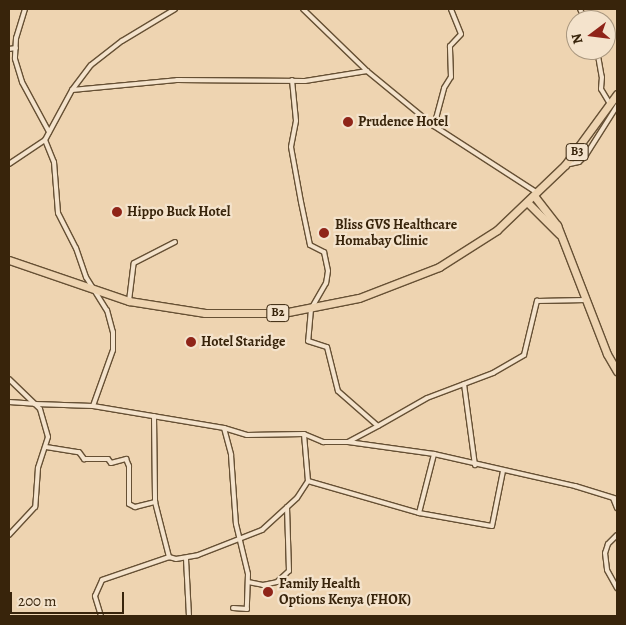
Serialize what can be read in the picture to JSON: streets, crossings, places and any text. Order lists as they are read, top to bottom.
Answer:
{
  "streets": {
    "highway": ["B3", "B2"]
  },
  "crossings": [
    ["B3", "B2"]
  ],
  "places": [
    "Prudence Hotel",
    "Hippo Buck Hotel",
    "Bliss GVS Healthcare Homabay Clinic",
    "Hotel Staridge",
    "Family Health Options Kenya (FHOK)"
  ],
  "scale_bar": "200 m",
  "north": "left"
}
